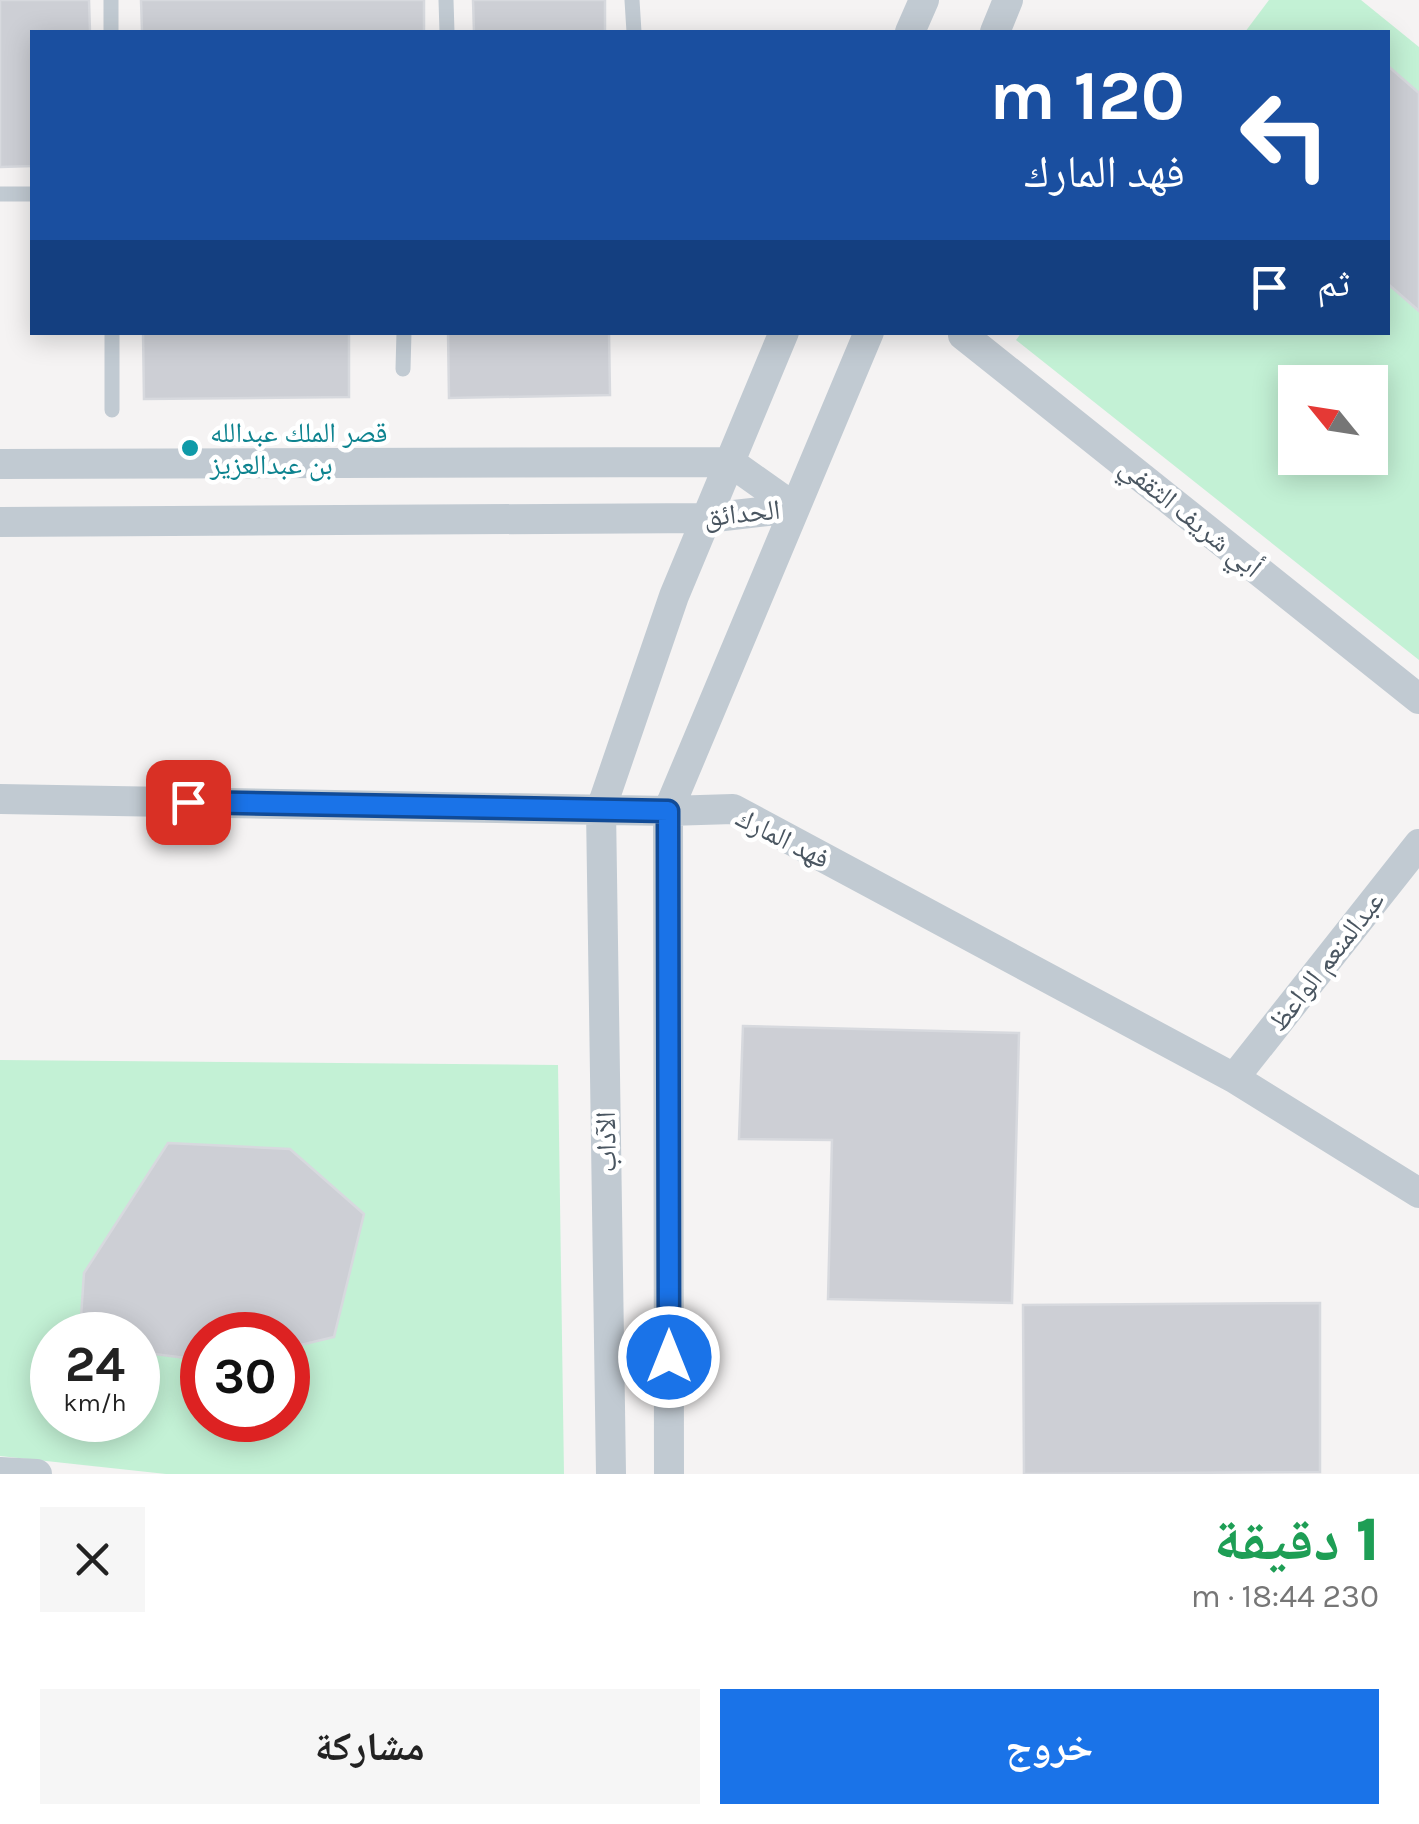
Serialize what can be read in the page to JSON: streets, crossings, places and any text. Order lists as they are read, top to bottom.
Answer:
{
  "streets": {
    "street": [
      "الحدائق",
      "أبي شريف الثقفي",
      "فهد المارك",
      "عبدالمنعم الواعظ",
      "الآداب"
    ]
  },
  "crossings": [
    ["الحدائق", "الآداب"],
    ["فهد المارك", "عبدالمنعم الواعظ"],
    ["فهد المارك", "الآداب"]
  ],
  "places": ["قصر الملك عبدالله بن عبدالعزيز"],
  "north": "top left",
  "page": {
    "turn": ["120 m", "فهد المارك"],
    "then": "ثم",
    "speed": "24 km/h",
    "limit": "30",
    "heading": ["1 دقيقة", "230 m · 18:44"],
    "buttons": ["خروج", "مشاركة"]
  }
}
